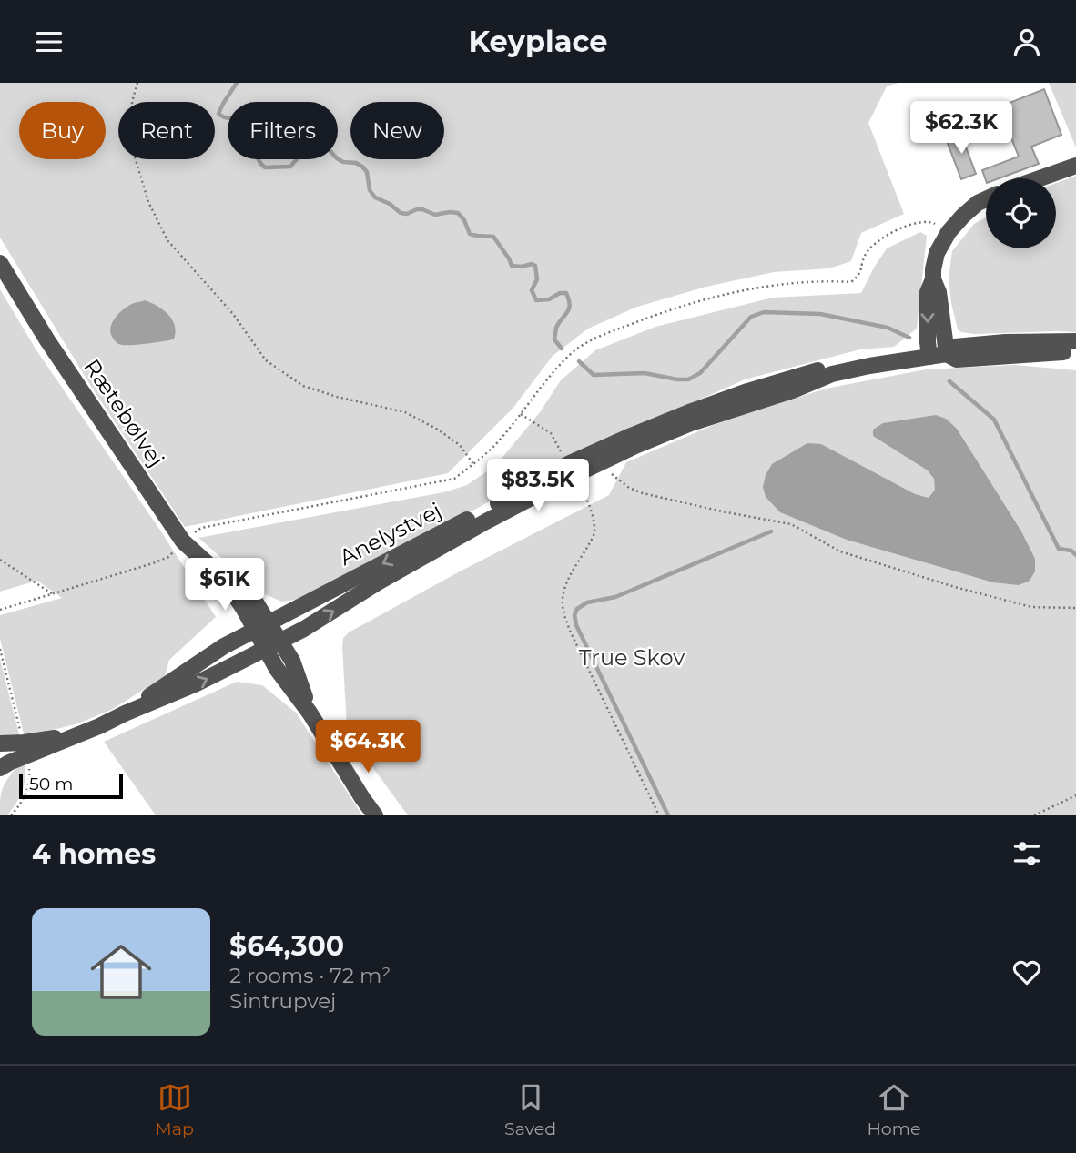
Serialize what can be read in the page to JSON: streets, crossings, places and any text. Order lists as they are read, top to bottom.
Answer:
{
  "streets": {
    "street": ["Rætebølvej", "Anelystvej"]
  },
  "crossings": [
    ["Rætebølvej", "Anelystvej"]
  ],
  "parks": ["True Skov"],
  "scale_bar": "50 m",
  "page": {
    "header": "Keyplace",
    "price": [
      "$62.3K",
      "$83.5K",
      "$61K",
      "$64.3K"
    ],
    "chip": [
      "Buy",
      "Rent",
      "Filters",
      "New"
    ],
    "scale": "50 m",
    "heading": "4 homes",
    "list": [
      {
        "name": "$64,300",
        "note": "2 rooms · 72 m² · Sintrupvej"
      }
    ],
    "tabs": ["Map", "Saved", "Home"]
  }
}
